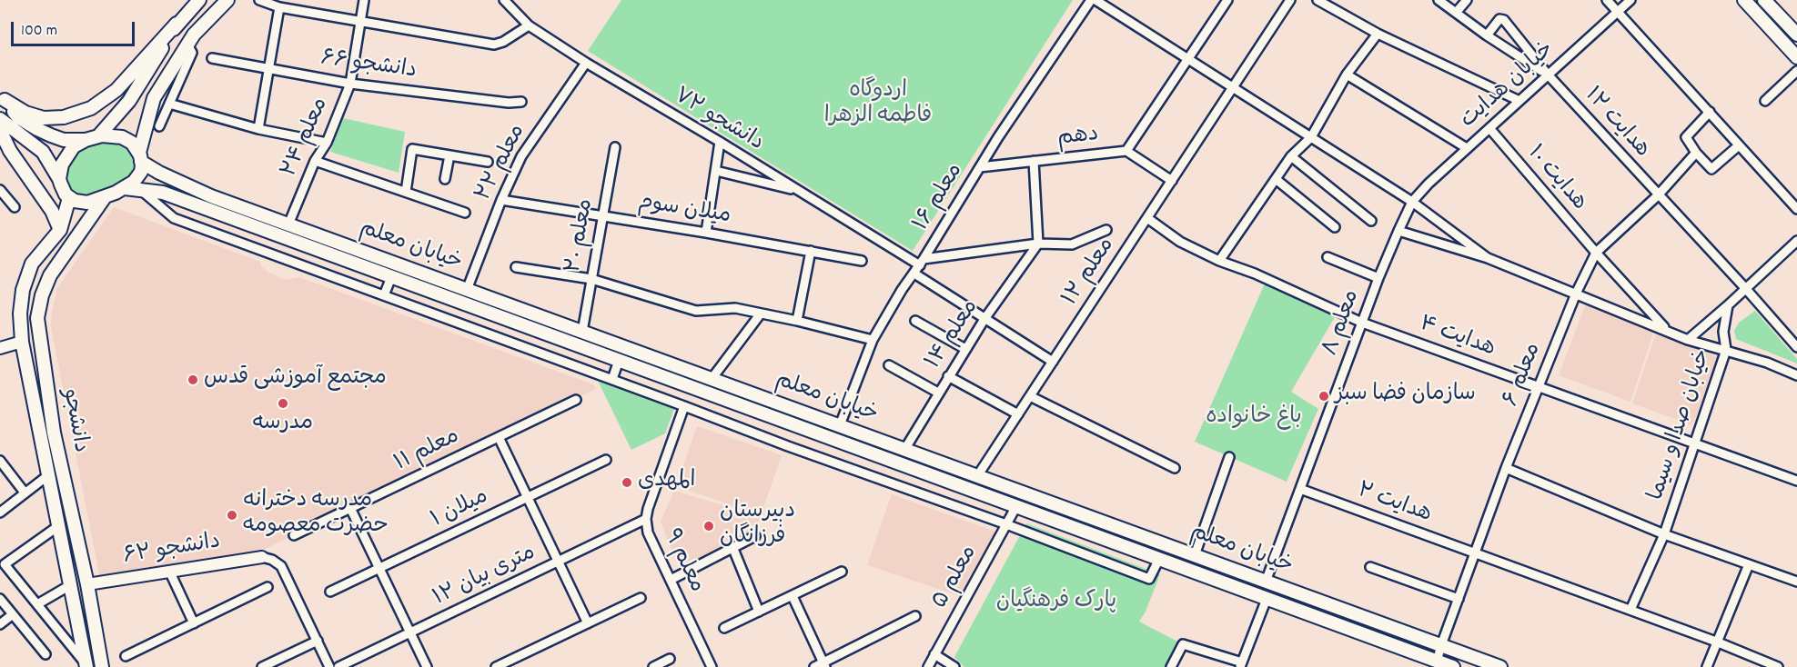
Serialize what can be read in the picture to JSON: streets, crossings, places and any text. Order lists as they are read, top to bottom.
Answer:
{
  "streets": {
    "main road": ["خیابان معلم", "دانشجو"],
    "street": [
      "دانشجو ۶۶",
      "خیابان هدایت",
      "دانشجو ۷۲",
      "هدایت ۱۲",
      "معلم ۲۴",
      "دهم",
      "معلم ۲۲",
      "هدایت ۱۰",
      "معلم ۱۶",
      "میلان سوم",
      "معلم ۲۰",
      "معلم ۱۲",
      "معلم ۸",
      "معلم ۱۴",
      "هدایت ۴",
      "معلم ۶",
      "خیابان صدا و سیما",
      "معلم ۱۱",
      "هدایت ۲",
      "میلان ۱",
      "دانشجو ۶۲",
      "معلم ۹",
      "۱۲ متری بیان",
      "معلم ۵"
    ]
  },
  "crossings": [
    ["دانشجو ۶۶", "معلم ۲۴"],
    ["خیابان هدایت", "هدایت ۱۲"],
    ["خیابان هدایت", "هدایت ۱۰"],
    ["خیابان هدایت", "معلم ۸"],
    ["دانشجو ۷۲", "معلم ۲۲"],
    ["دانشجو ۷۲", "معلم ۱۶"],
    ["هدایت ۱۲", "معلم ۶"],
    ["معلم ۲۴", "خیابان معلم"],
    ["دهم", "معلم ۱۶"],
    ["دهم", "معلم ۱۲"],
    ["معلم ۲۲", "میلان سوم"],
    ["معلم ۲۲", "خیابان معلم"],
    ["هدایت ۱۰", "معلم ۶"],
    ["معلم ۱۶", "خیابان معلم"],
    ["میلان سوم", "معلم ۲۰"],
    ["معلم ۲۰", "خیابان معلم"],
    ["خیابان معلم", "معلم ۱۲"],
    ["خیابان معلم", "معلم ۸"],
    ["خیابان معلم", "معلم ۱۴"],
    ["خیابان معلم", "معلم ۶"],
    ["خیابان معلم", "دانشجو"],
    ["خیابان معلم", "معلم ۵"],
    ["معلم ۱۲", "هدایت ۴"],
    ["معلم ۸", "هدایت ۴"],
    ["معلم ۸", "هدایت ۲"],
    ["هدایت ۴", "معلم ۶"],
    ["هدایت ۴", "خیابان صدا و سیما"],
    ["معلم ۶", "هدایت ۲"],
    ["دانشجو", "دانشجو ۶۲"],
    ["خیابان صدا و سیما", "هدایت ۲"],
    ["معلم ۹", "۱۲ متری بیان"]
  ],
  "parks": ["اردوگاه فاطمه الزهرا", "باغ خانواده", "پارک فرهنگیان"],
  "places": [
    "مجتمع آموزشی قدس",
    "سازمان فضا سبز",
    "مدرسه",
    "المهدی",
    "مدرسه دخترانه حضرت معصومه",
    "دبیرستان فرزانگان"
  ],
  "scale_bar": "100 m"
}
